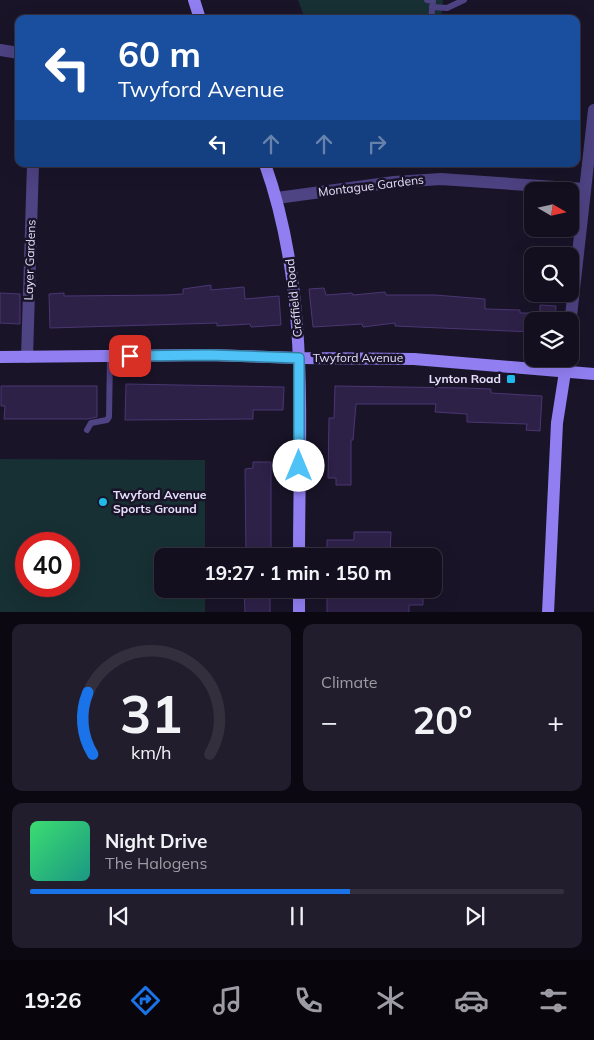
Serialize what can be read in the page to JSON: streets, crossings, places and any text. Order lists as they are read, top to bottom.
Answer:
{
  "streets": {
    "street": [
      "Montague Gardens",
      "Layer Gardens",
      "Creffield Road",
      "Twyford Avenue"
    ]
  },
  "crossings": [
    ["Montague Gardens", "Creffield Road"],
    ["Layer Gardens", "Twyford Avenue"],
    ["Creffield Road", "Twyford Avenue"]
  ],
  "places": {
    "transit": ["Lynton Road"],
    "other": ["Twyford Avenue Sports Ground"]
  },
  "north": "right",
  "page": {
    "turn": ["60 m", "Twyford Avenue"],
    "limit": "40",
    "trip": "19:27 · 1 min · 150 m",
    "tile": "Climate",
    "heat": ["−", "20°", "+"],
    "song": ["Night Drive", "The Halogens"],
    "tabs": "19:26",
    "gauge": ["31", "km/h"]
  }
}
